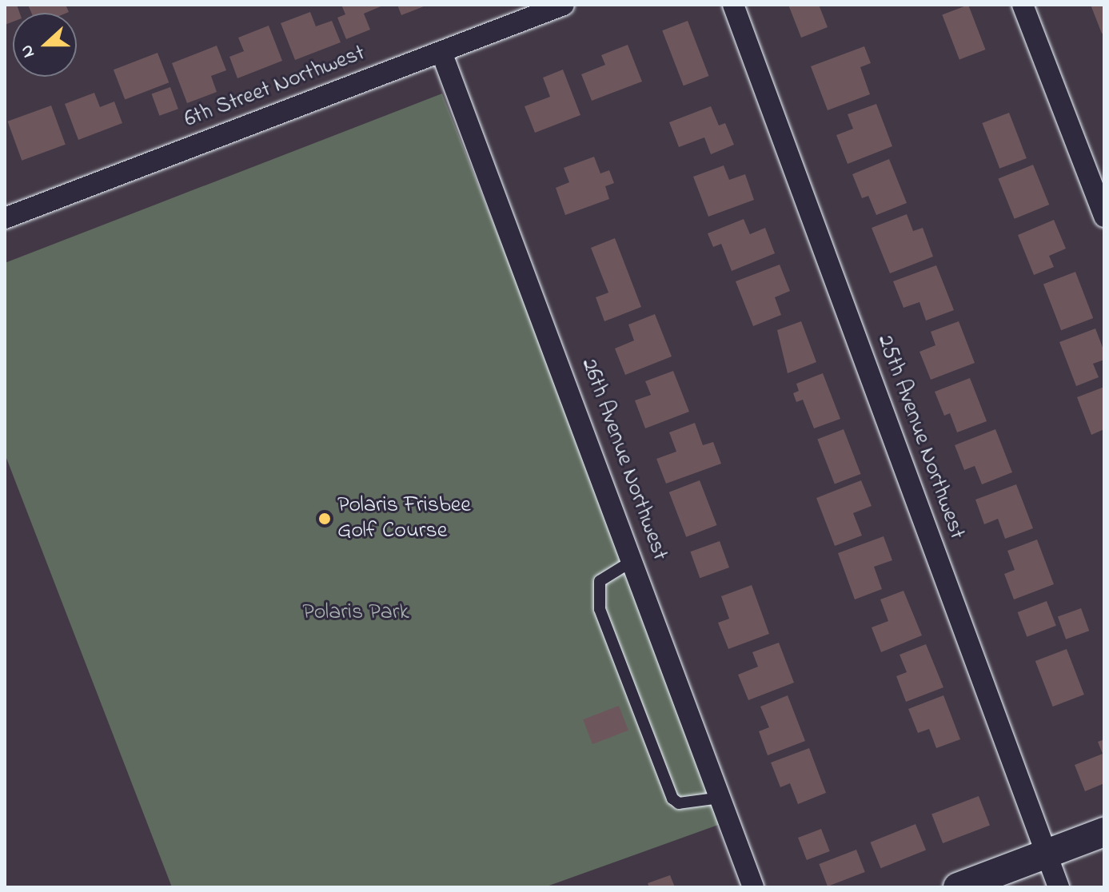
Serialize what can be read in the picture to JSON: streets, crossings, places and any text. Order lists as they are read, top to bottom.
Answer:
{
  "streets": {
    "street": ["6th Street Northwest", "25th Avenue Northwest", "26th Avenue Northwest"]
  },
  "crossings": [
    ["6th Street Northwest", "26th Avenue Northwest"]
  ],
  "parks": ["Polaris Park"],
  "places": ["Polaris Frisbee Golf Course"],
  "north": "left"
}
